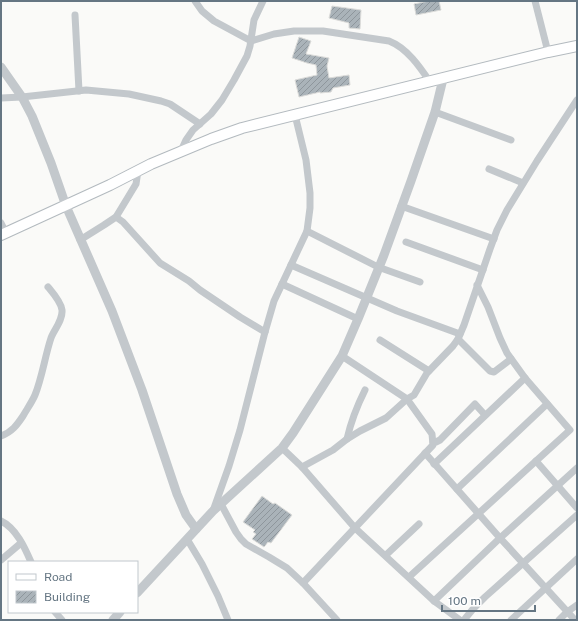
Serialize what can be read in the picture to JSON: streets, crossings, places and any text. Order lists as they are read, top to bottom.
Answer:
{
  "legend": ["Road", "Building"],
  "scale_bar": "100 m"
}
